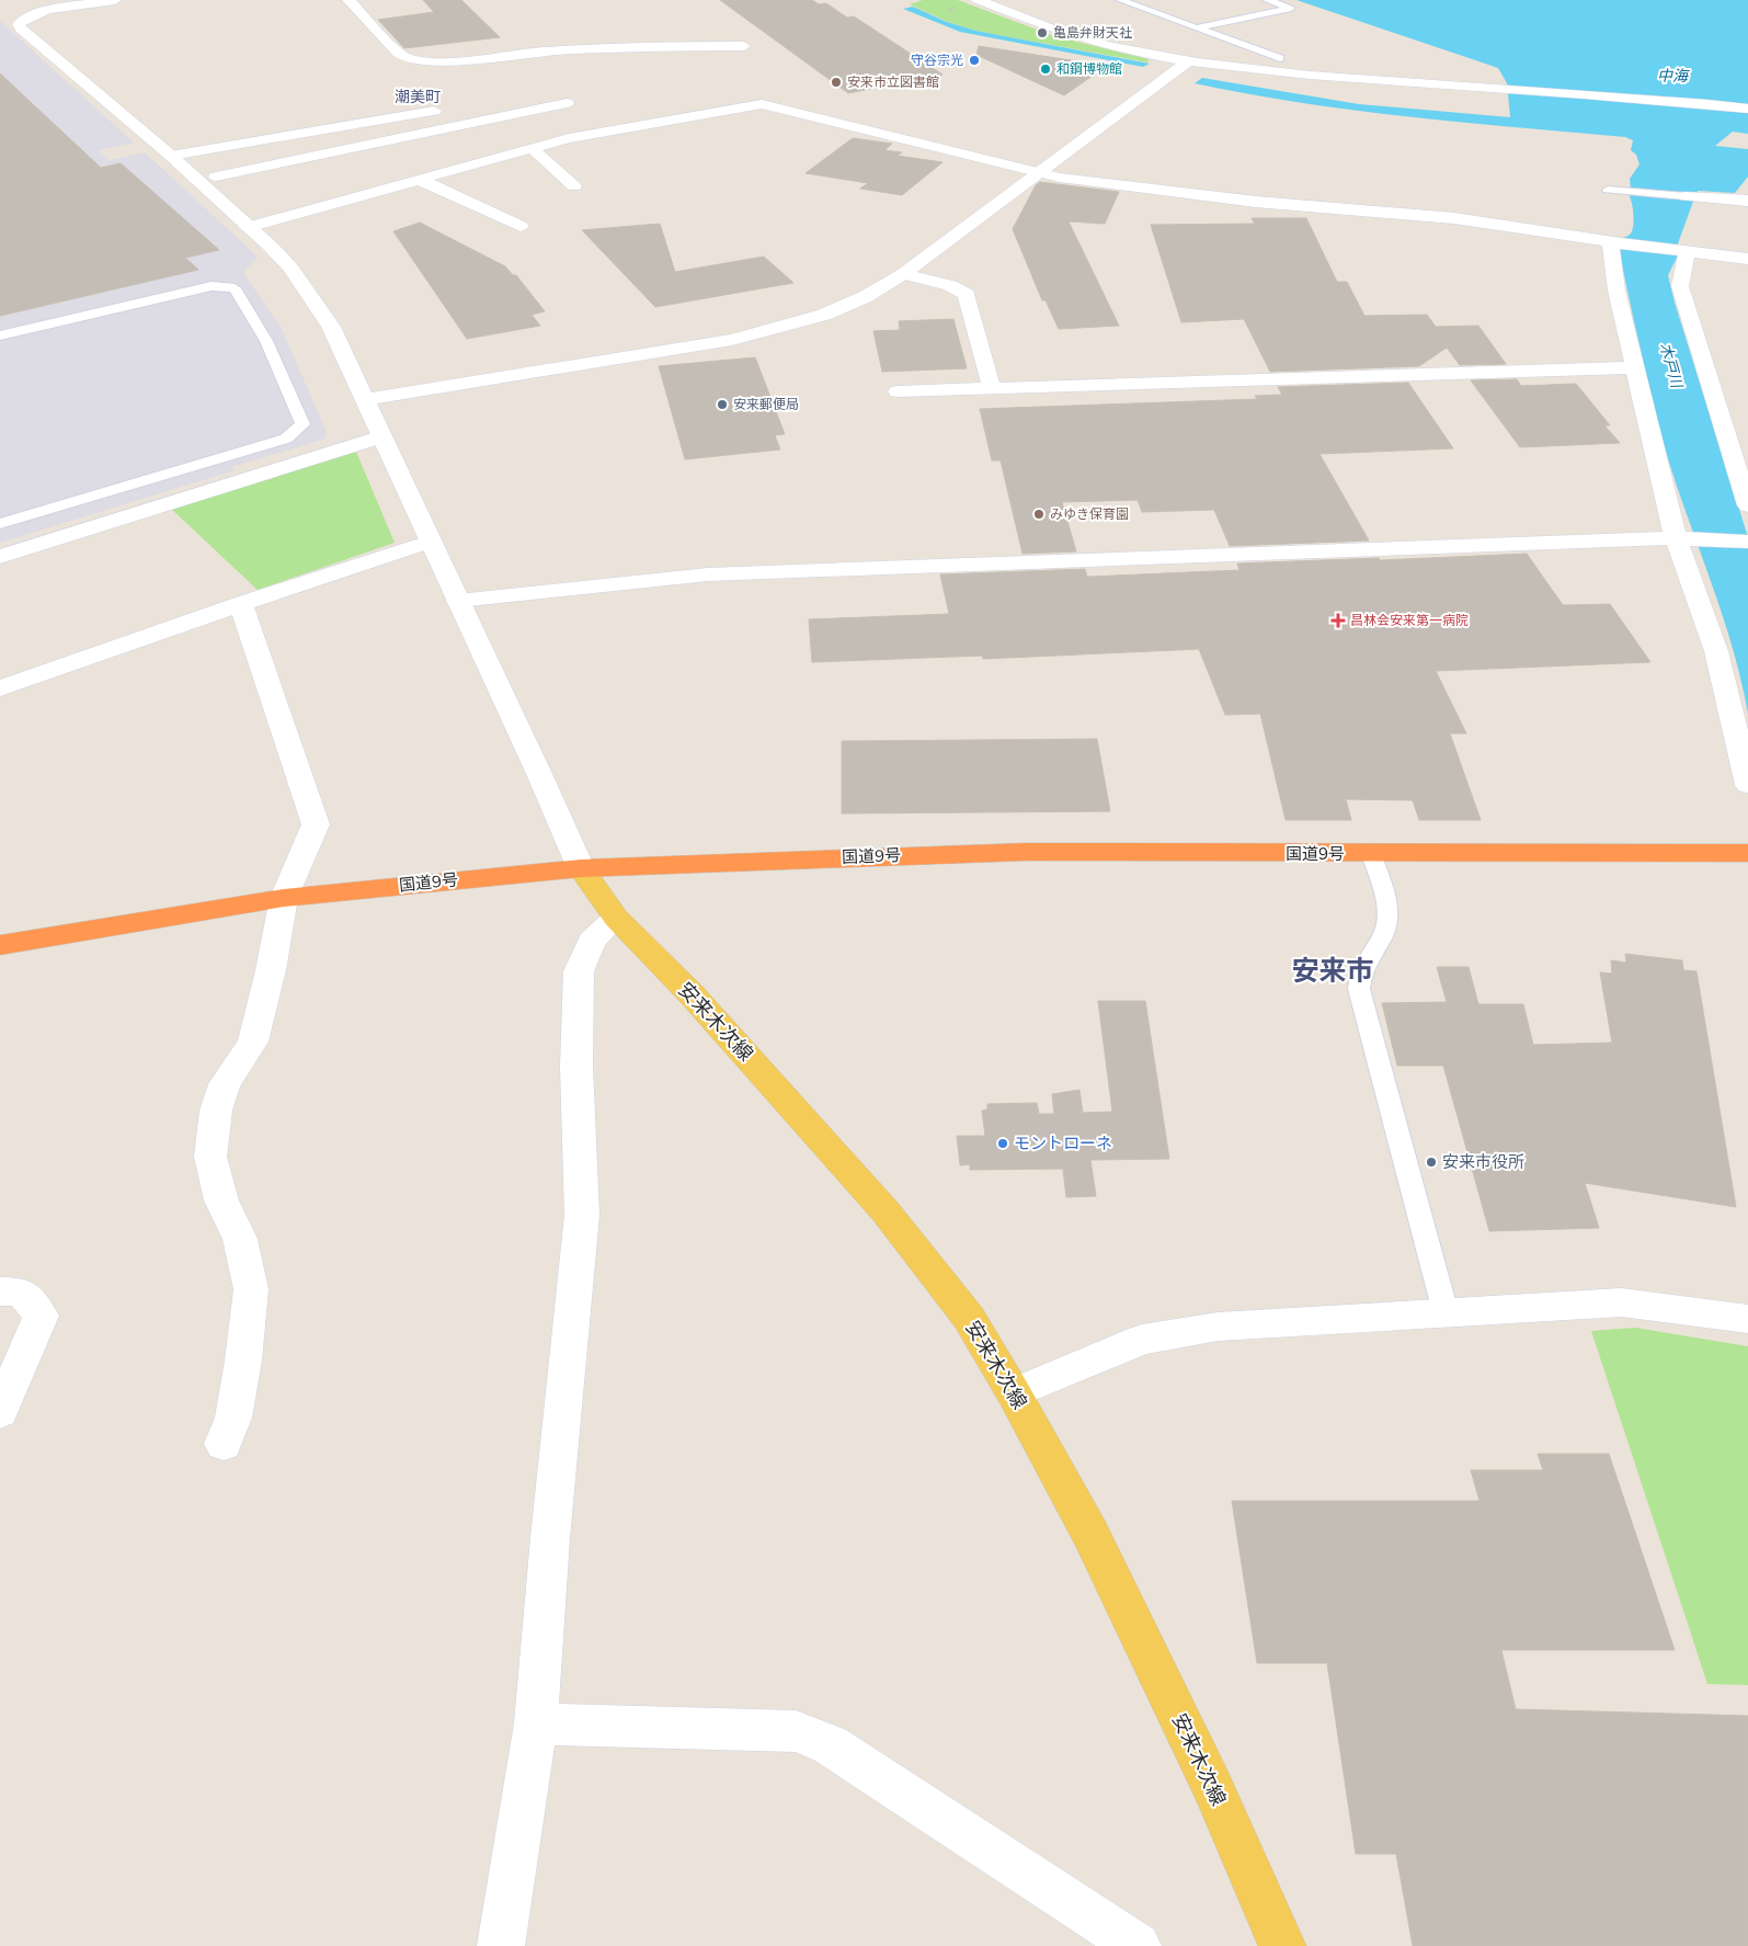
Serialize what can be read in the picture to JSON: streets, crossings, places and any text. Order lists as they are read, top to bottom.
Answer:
{
  "streets": {
    "highway": ["国道9号"],
    "main road": ["安来木次線"]
  },
  "crossings": [
    ["国道9号", "安来木次線"]
  ],
  "districts": ["潮美町", "安来市"],
  "water": ["中海", "木戸川"],
  "places": {
    "other": [
      "亀島弁財天社",
      "守谷宗光",
      "和鋼博物館",
      "安来市立図書館",
      "安来郵便局",
      "みゆき保育園",
      "モントローネ",
      "安来市役所"
    ],
    "health": ["昌林会安来第一病院"]
  }
}
